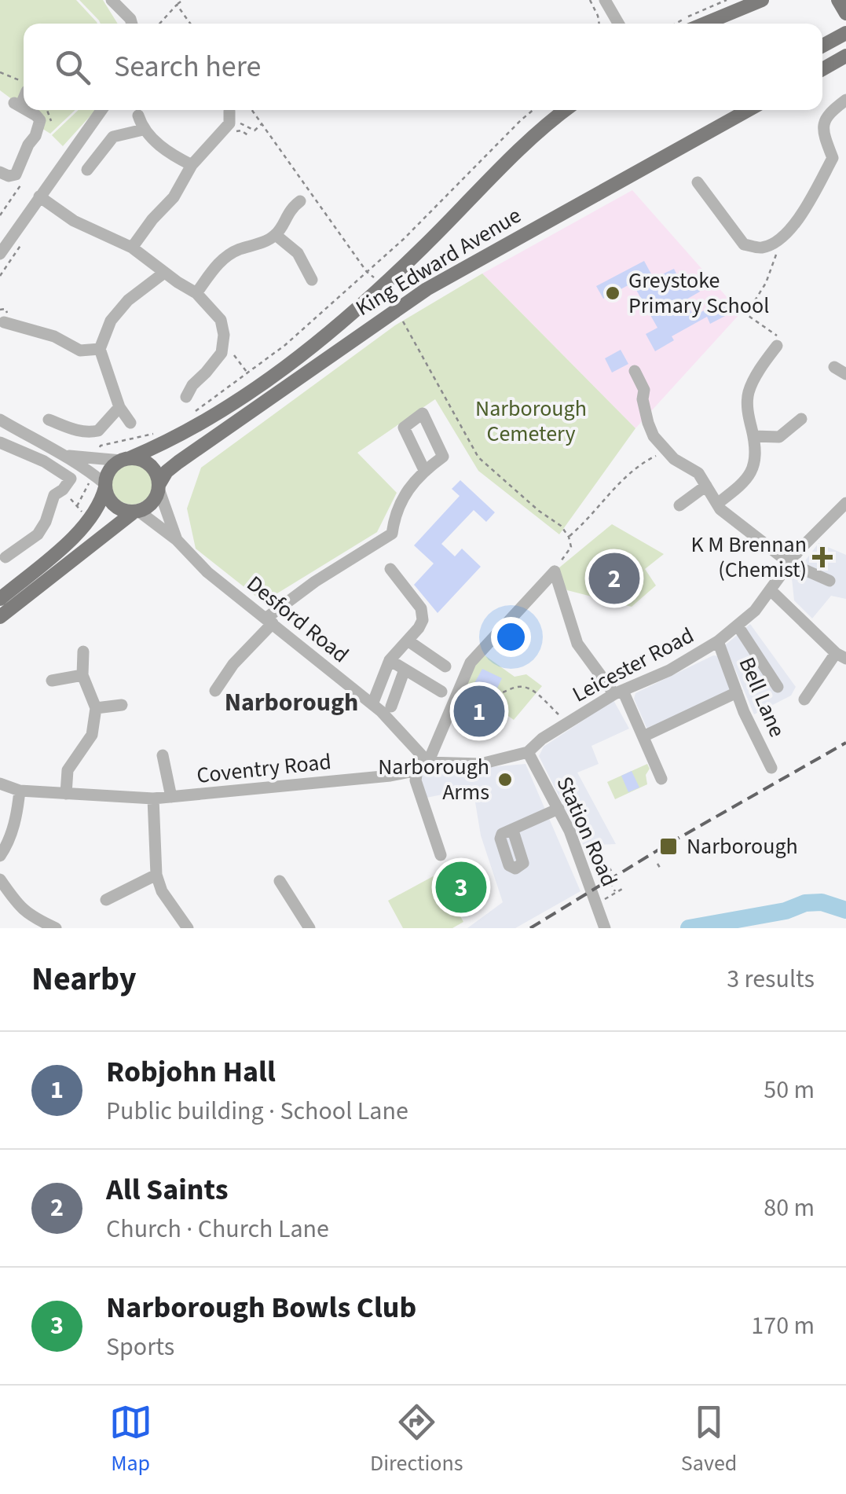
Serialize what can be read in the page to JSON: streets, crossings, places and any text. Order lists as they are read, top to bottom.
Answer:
{
  "streets": {
    "main road": ["King Edward Avenue"],
    "street": [
      "Desford Road",
      "Leicester Road",
      "Bell Lane",
      "Coventry Road",
      "Station Road"
    ]
  },
  "crossings": [
    ["King Edward Avenue", "Desford Road"],
    ["Desford Road", "Coventry Road"],
    ["Leicester Road", "Bell Lane"],
    ["Leicester Road", "Station Road"]
  ],
  "districts": ["Narborough"],
  "parks": ["Narborough Cemetery"],
  "places": {
    "other": ["Greystoke Primary School", "Narborough Arms"],
    "health": ["K M Brennan (Chemist)"],
    "transit": ["Narborough"]
  },
  "page": {
    "search": "Search here",
    "pins": ["2", "1", "3"],
    "heading": ["Nearby", "3 results"],
    "list": [
      {
        "mark": "1",
        "name": "Robjohn Hall",
        "note": "Public building · School Lane",
        "value": "50 m"
      },
      {
        "mark": "2",
        "name": "All Saints",
        "note": "Church · Church Lane",
        "value": "80 m"
      },
      {
        "mark": "3",
        "name": "Narborough Bowls Club",
        "note": "Sports",
        "value": "170 m"
      }
    ],
    "nav": ["Map", "Directions", "Saved"]
  }
}
